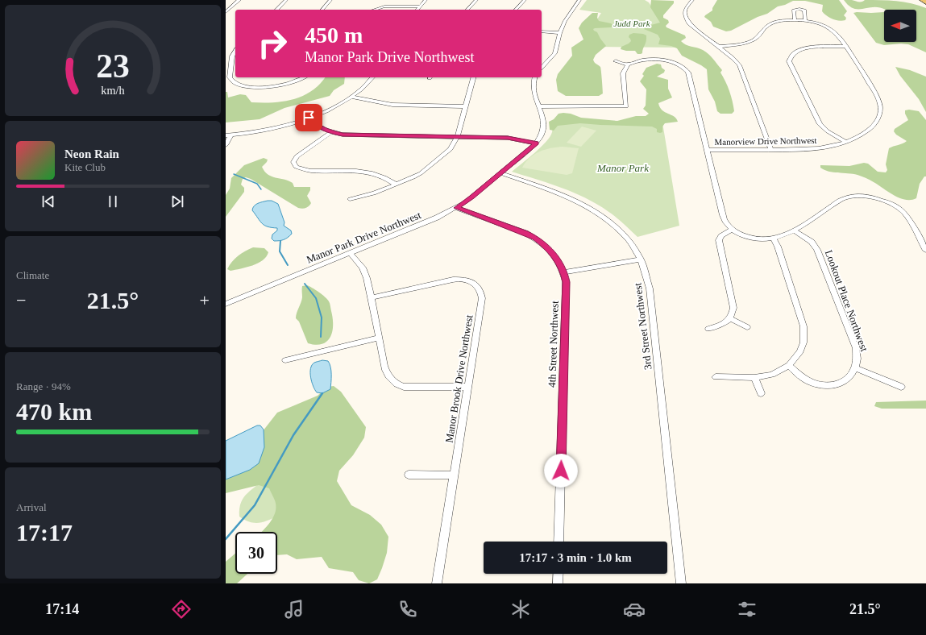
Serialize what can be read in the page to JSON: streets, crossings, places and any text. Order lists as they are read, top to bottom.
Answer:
{
  "streets": {
    "street": [
      "Manorview Drive Northwest",
      "Manor Park Drive Northwest",
      "Lookout Place Northwest",
      "3rd Street Northwest",
      "4th Street Northwest",
      "Manor Brook Drive Northwest"
    ]
  },
  "crossings": [
    ["Manor Park Drive Northwest", "3rd Street Northwest"],
    ["Manor Park Drive Northwest", "4th Street Northwest"]
  ],
  "parks": ["Judd Park", "Manor Park"],
  "north": "left",
  "page": {
    "turn": ["450 m", "Manor Park Drive Northwest"],
    "song": ["Neon Rain", "Kite Club"],
    "tile": [
      "Climate",
      ["Range · 94%", "470 km"],
      ["Arrival", "17:17"]
    ],
    "heat": ["−", "21.5°", "+"],
    "limit": "30",
    "trip": "17:17 · 3 min · 1.0 km",
    "tabs": ["17:14", "21.5°"],
    "gauge": ["23", "km/h"]
  }
}
